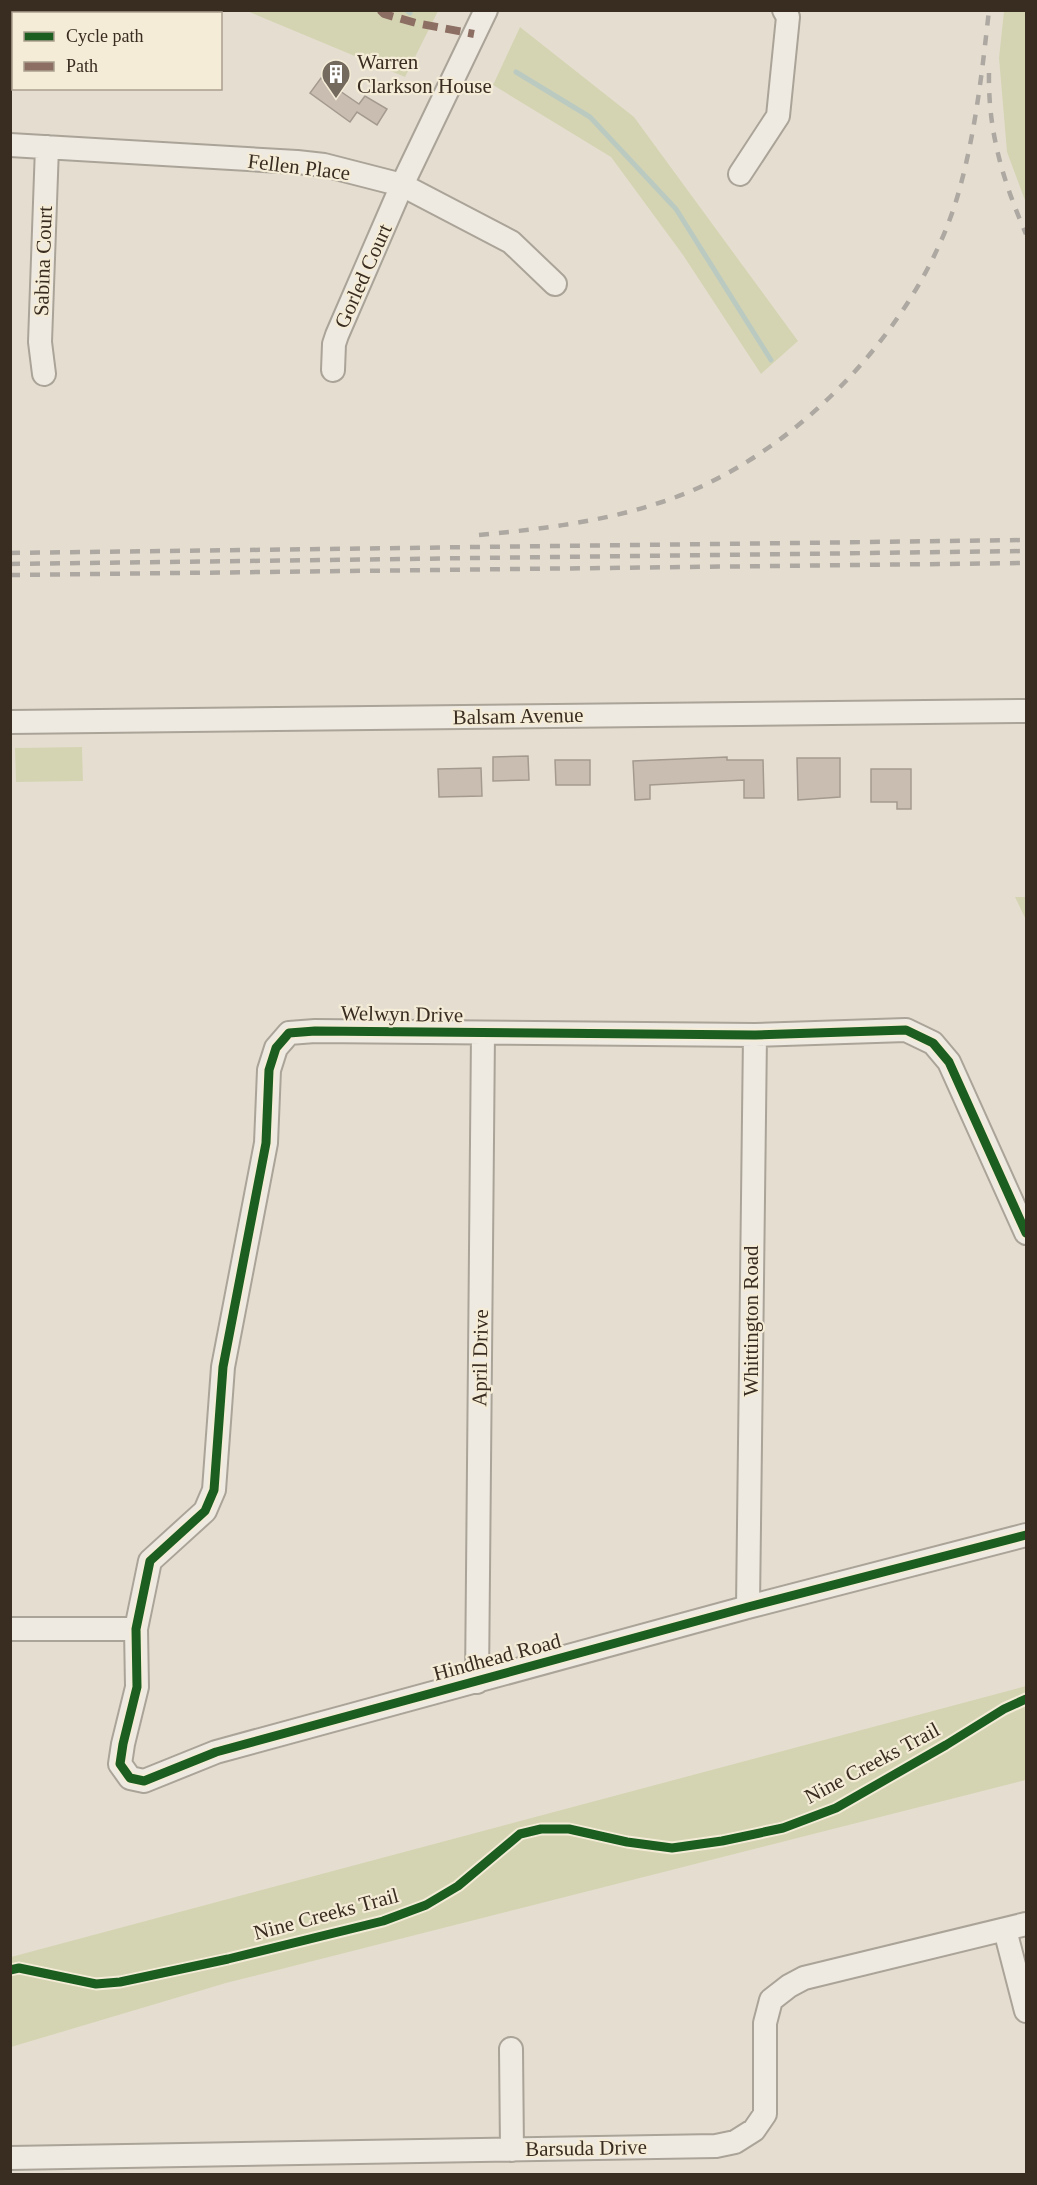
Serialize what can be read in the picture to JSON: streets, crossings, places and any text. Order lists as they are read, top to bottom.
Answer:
{
  "streets": {
    "street": [
      "Fellen Place",
      "Sabina Court",
      "Gorled Court",
      "Balsam Avenue",
      "Welwyn Drive",
      "Whittington Road",
      "April Drive",
      "Hindhead Road",
      "Barsuda Drive"
    ],
    "cycle path": ["Nine Creeks Trail"]
  },
  "crossings": [
    ["Fellen Place", "Sabina Court"],
    ["Fellen Place", "Gorled Court"],
    ["Welwyn Drive", "Whittington Road"],
    ["Welwyn Drive", "April Drive"],
    ["Welwyn Drive", "Hindhead Road"],
    ["Whittington Road", "Hindhead Road"],
    ["April Drive", "Hindhead Road"]
  ],
  "places": {
    "building": ["Warren Clarkson House"]
  },
  "legend": ["Cycle path", "Path"]
}
